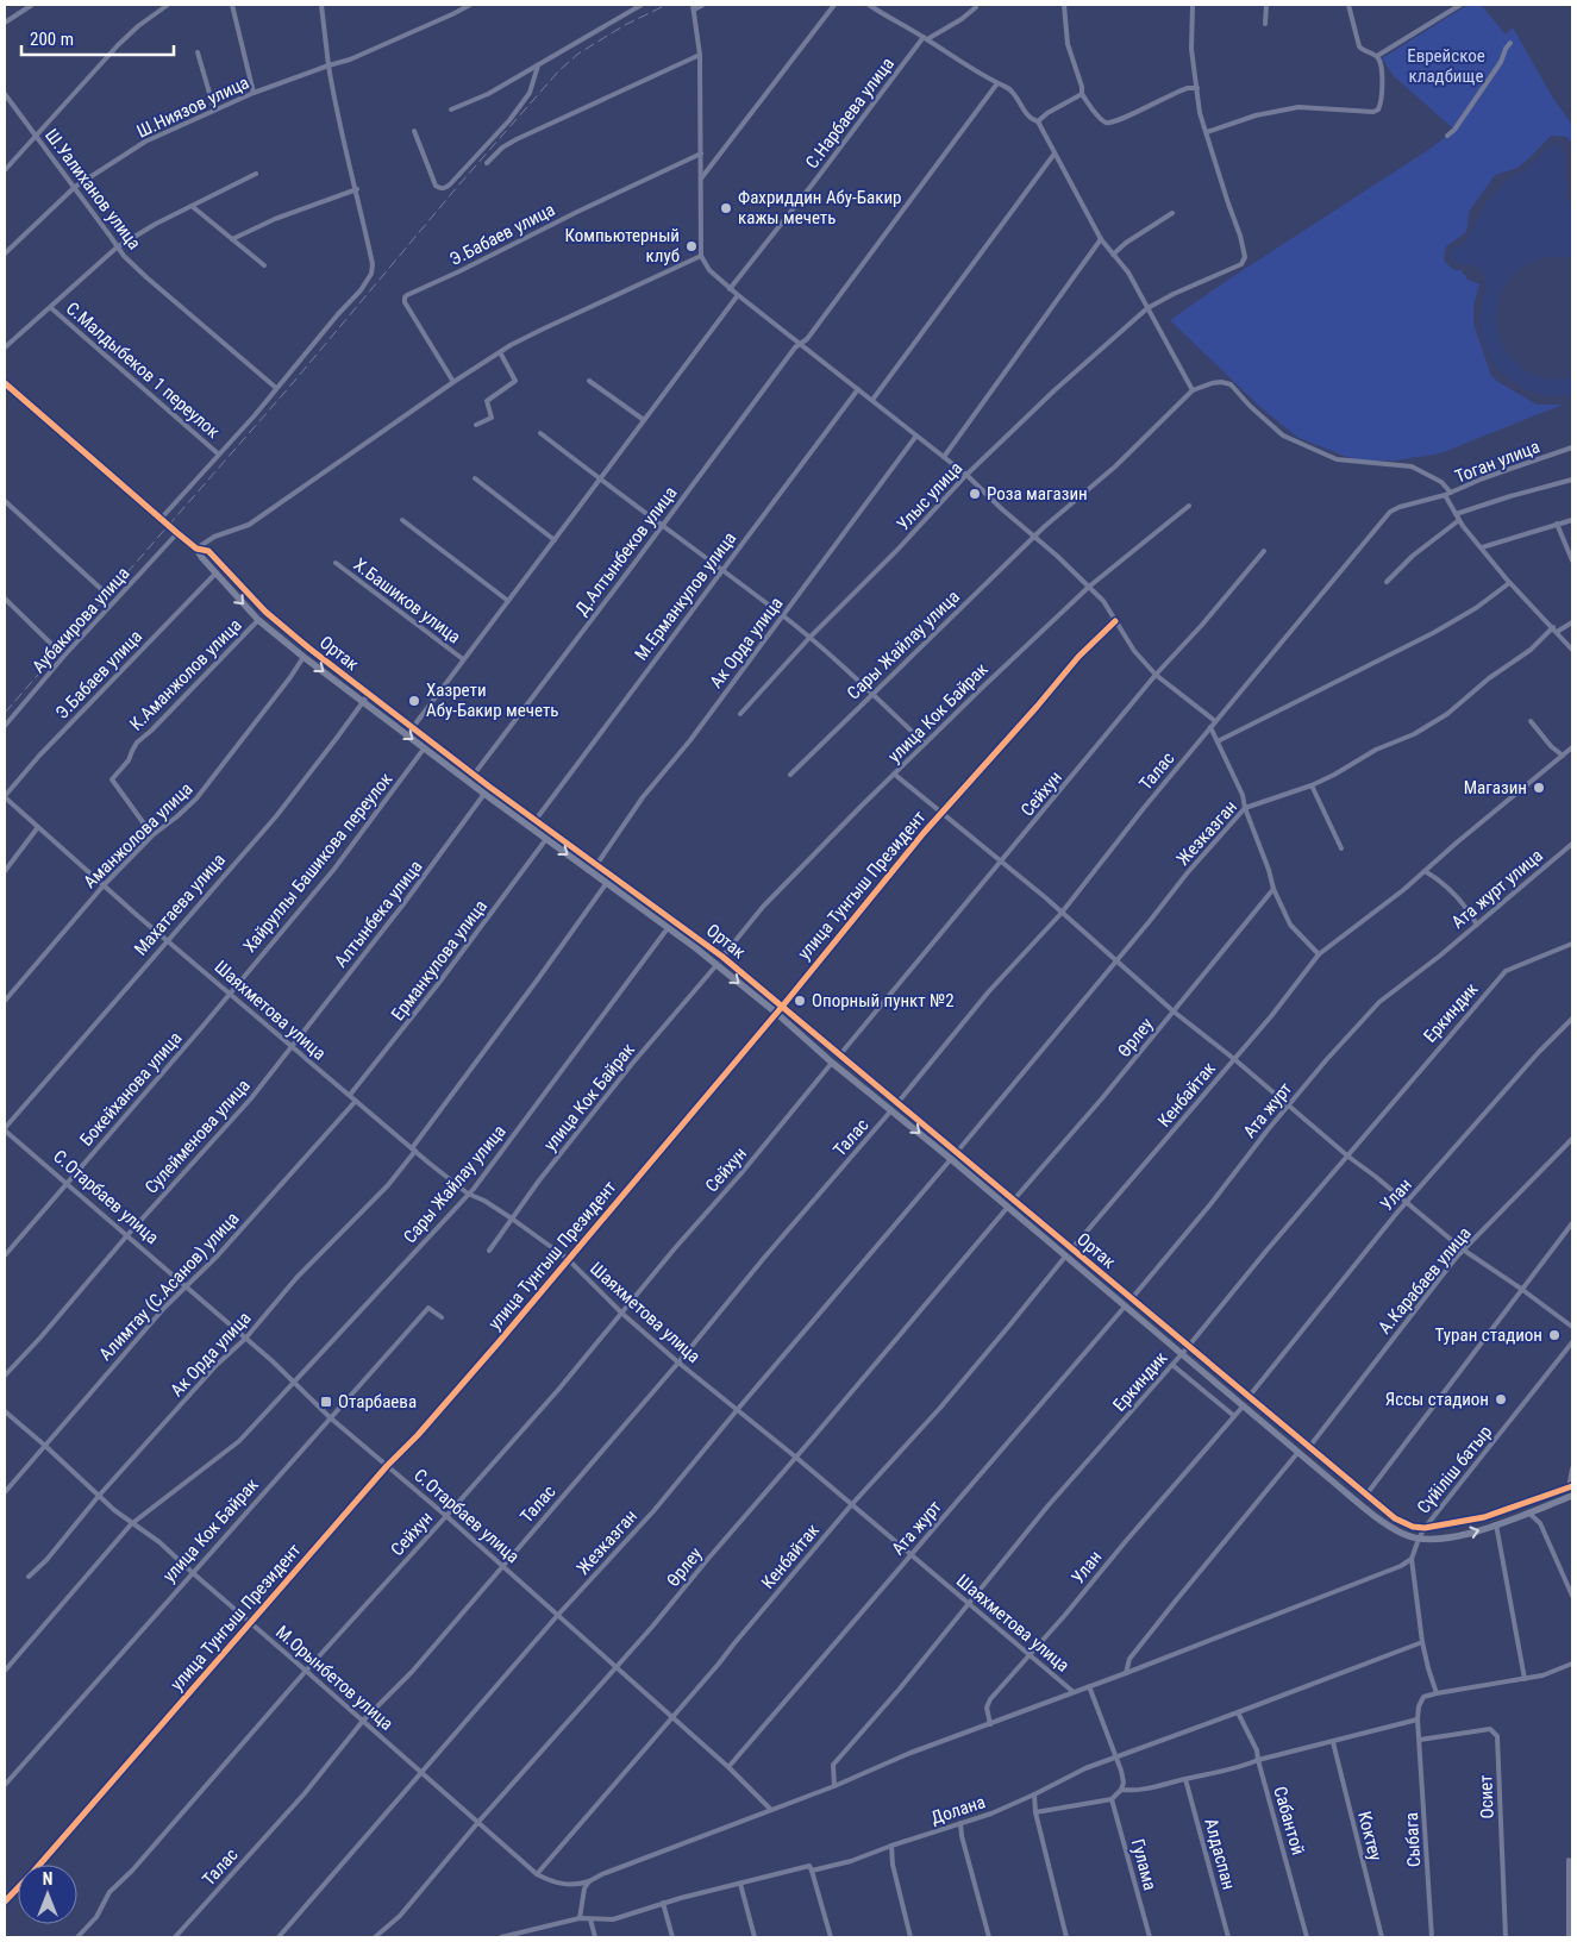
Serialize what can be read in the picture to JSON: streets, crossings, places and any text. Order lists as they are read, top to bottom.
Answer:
{
  "streets": {
    "street": [
      "Ш.Ниязов улица",
      "С.Нарбаева улица",
      "Ш.Уалиханов улица",
      "Э.Бабаев улица",
      "С.Малдыбеков 1 переулок",
      "Тоган улица",
      "Улыс улица",
      "Д.Алтынбеков улица",
      "М.Ерманкулов улица",
      "Х.Башиков улица",
      "Аубакирова улица",
      "Ак Орда улица",
      "Сары Жайлау улица",
      "Ортак",
      "К.Аманжолов улица",
      "улица Кок Байрак",
      "Талас",
      "Сейхун",
      "Жезказган",
      "Аманжолова улица",
      "Хайруллы Башикова переулок",
      "улица Тунгыш Президент",
      "Ата журт улица",
      "Махатаева улица",
      "Алтынбека улица",
      "Ерманкулова улица",
      "Шаяхметова улица",
      "Еркиндик",
      "Өрлеу",
      "Бокейханова улица",
      "Кенбайтак",
      "Ата журт",
      "Сулейменова улица",
      "Улан",
      "С.Отарбаев улица",
      "А.Карабаев улица",
      "Алимтау (С.Асанов) улица",
      "Сүйіліш батыр",
      "М.Орынбетов улица",
      "Осиет",
      "Долана",
      "Сабантой",
      "Коктеу",
      "Сыбага",
      "Алдаспан",
      "Гулама"
    ]
  },
  "crossings": [
    ["Ш.Ниязов улица", "Ш.Уалиханов улица"],
    ["Э.Бабаев улица", "Ортак"],
    ["Э.Бабаев улица", "Шаяхметова улица"],
    ["Тоган улица", "Талас"],
    ["Д.Алтынбеков улица", "Ортак"],
    ["М.Ерманкулов улица", "Ортак"],
    ["Х.Башиков улица", "Ортак"],
    ["Аубакирова улица", "Ортак"],
    ["Ак Орда улица", "Ортак"],
    ["Ак Орда улица", "Шаяхметова улица"],
    ["Ак Орда улица", "С.Отарбаев улица"],
    ["Ак Орда улица", "М.Орынбетов улица"],
    ["Сары Жайлау улица", "Ортак"],
    ["Сары Жайлау улица", "Шаяхметова улица"],
    ["Сары Жайлау улица", "С.Отарбаев улица"],
    ["Сары Жайлау улица", "М.Орынбетов улица"],
    ["Ортак", "К.Аманжолов улица"],
    ["Ортак", "улица Кок Байрак"],
    ["Ортак", "Талас"],
    ["Ортак", "Сейхун"],
    ["Ортак", "Жезказган"],
    ["Ортак", "Аманжолова улица"],
    ["Ортак", "Хайруллы Башикова переулок"],
    ["Ортак", "улица Тунгыш Президент"],
    ["Ортак", "Махатаева улица"],
    ["Ортак", "Алтынбека улица"],
    ["Ортак", "Ерманкулова улица"],
    ["Ортак", "Еркиндик"],
    ["Ортак", "Өрлеу"],
    ["Ортак", "Кенбайтак"],
    ["Ортак", "Ата журт"],
    ["Ортак", "Улан"],
    ["Ортак", "А.Карабаев улица"],
    ["Ортак", "Сүйіліш батыр"],
    ["К.Аманжолов улица", "Аманжолова улица"],
    ["улица Кок Байрак", "Шаяхметова улица"],
    ["улица Кок Байрак", "С.Отарбаев улица"],
    ["улица Кок Байрак", "М.Орынбетов улица"],
    ["Талас", "Шаяхметова улица"],
    ["Талас", "С.Отарбаев улица"],
    ["Талас", "М.Орынбетов улица"],
    ["Сейхун", "Шаяхметова улица"],
    ["Сейхун", "С.Отарбаев улица"],
    ["Сейхун", "М.Орынбетов улица"],
    ["Жезказган", "Шаяхметова улица"],
    ["Жезказган", "С.Отарбаев улица"],
    ["Жезказган", "М.Орынбетов улица"],
    ["Аманжолова улица", "Шаяхметова улица"],
    ["Хайруллы Башикова переулок", "Шаяхметова улица"],
    ["Хайруллы Башикова переулок", "Бокейханова улица"],
    ["улица Тунгыш Президент", "Шаяхметова улица"],
    ["улица Тунгыш Президент", "С.Отарбаев улица"],
    ["улица Тунгыш Президент", "М.Орынбетов улица"],
    ["Ата журт улица", "Ата журт"],
    ["Махатаева улица", "Шаяхметова улица"],
    ["Махатаева улица", "С.Отарбаев улица"],
    ["Алтынбека улица", "Шаяхметова улица"],
    ["Алтынбека улица", "Сулейменова улица"],
    ["Ерманкулова улица", "Шаяхметова улица"],
    ["Шаяхметова улица", "Еркиндик"],
    ["Шаяхметова улица", "Өрлеу"],
    ["Шаяхметова улица", "Бокейханова улица"],
    ["Шаяхметова улица", "Кенбайтак"],
    ["Шаяхметова улица", "Ата журт"],
    ["Шаяхметова улица", "Сулейменова улица"],
    ["Шаяхметова улица", "Улан"],
    ["Шаяхметова улица", "Алимтау (С.Асанов) улица"],
    ["Шаяхметова улица", "М.Орынбетов улица"],
    ["Еркиндик", "М.Орынбетов улица"],
    ["Өрлеу", "С.Отарбаев улица"],
    ["Өрлеу", "М.Орынбетов улица"],
    ["Бокейханова улица", "С.Отарбаев улица"],
    ["Кенбайтак", "С.Отарбаев улица"],
    ["Кенбайтак", "М.Орынбетов улица"],
    ["Ата журт", "С.Отарбаев улица"],
    ["Сулейменова улица", "С.Отарбаев улица"],
    ["Улан", "М.Орынбетов улица"],
    ["С.Отарбаев улица", "Алимтау (С.Асанов) улица"],
    ["С.Отарбаев улица", "М.Орынбетов улица"],
    ["Алимтау (С.Асанов) улица", "М.Орынбетов улица"],
    ["Сүйіліш батыр", "М.Орынбетов улица"],
    ["Осиет", "Сыбага"],
    ["Долана", "Сабантой"]
  ],
  "parks": ["Еврейское кладбище"],
  "places": {
    "other": [
      "Фахриддин Абу-Бакир кажы мечеть",
      "Компьютерный клуб",
      "Роза магазин",
      "Хазрети Абу-Бакир мечеть",
      "Магазин",
      "Опорный пункт №2",
      "Туран стадион",
      "Яссы стадион"
    ],
    "transit": ["Отарбаева"]
  },
  "scale_bar": "200 m",
  "north": "top"
}
